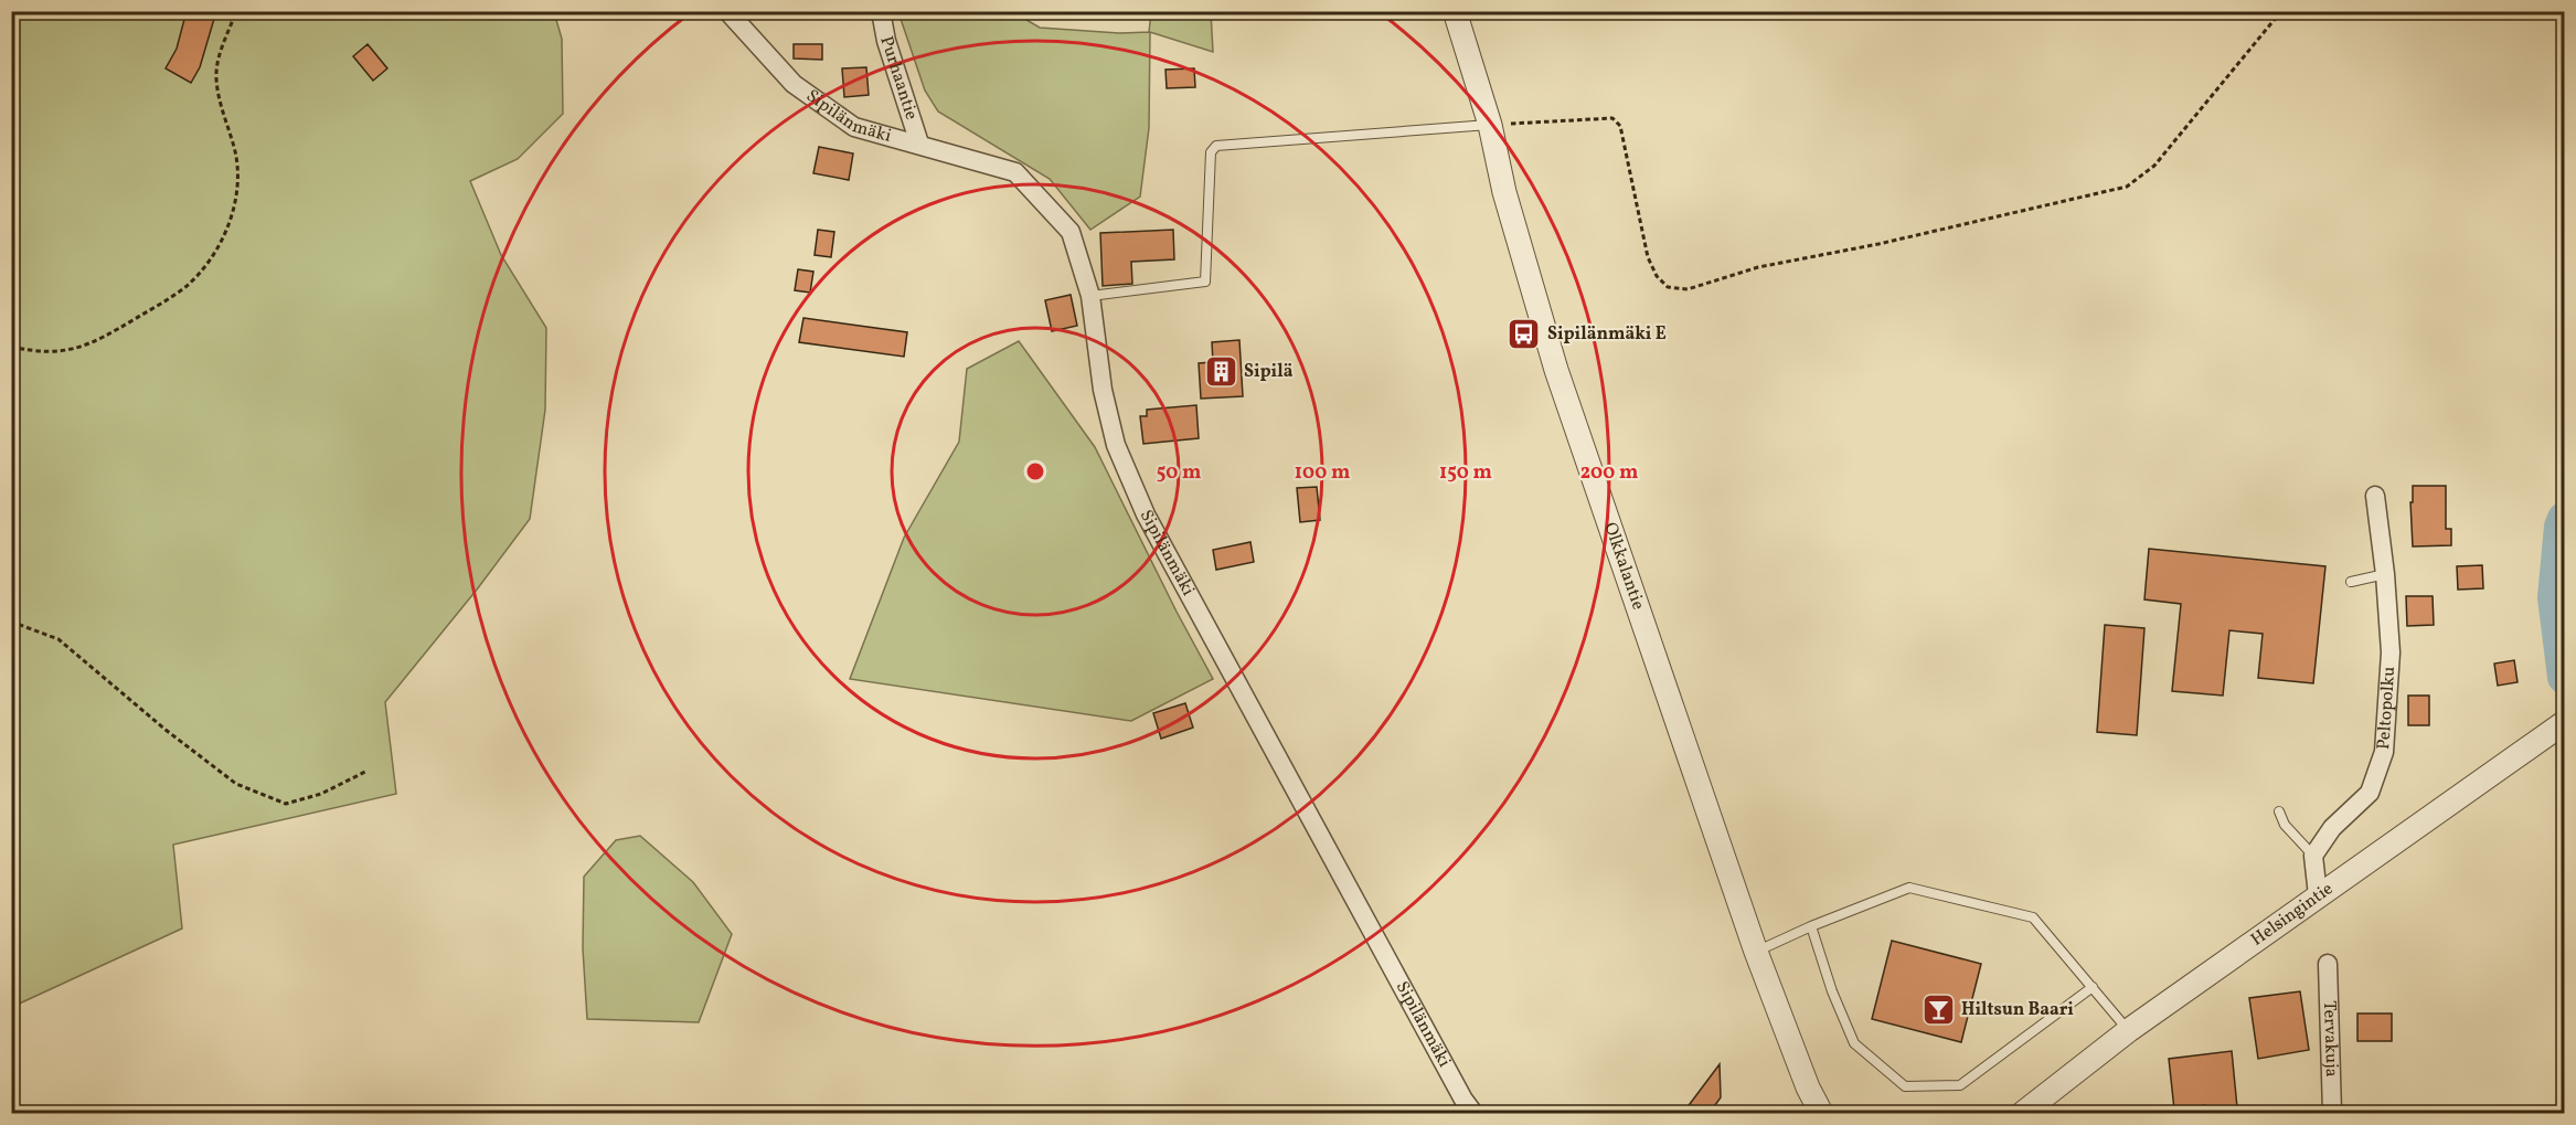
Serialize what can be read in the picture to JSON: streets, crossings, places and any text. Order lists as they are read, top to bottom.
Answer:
{
  "streets": {
    "street": [
      "Purhaantie",
      "Sipilänmäki",
      "Olkkalantie",
      "Peltopolku",
      "Helsingintie",
      "Tervakuja"
    ]
  },
  "crossings": [
    ["Purhaantie", "Sipilänmäki"]
  ],
  "places": {
    "bus stop": ["Sipilänmäki E"],
    "building": ["Sipilä"],
    "bar": ["Hiltsun Baari"]
  },
  "rings": [
    "50 m",
    "100 m",
    "150 m",
    "200 m"
  ]
}
